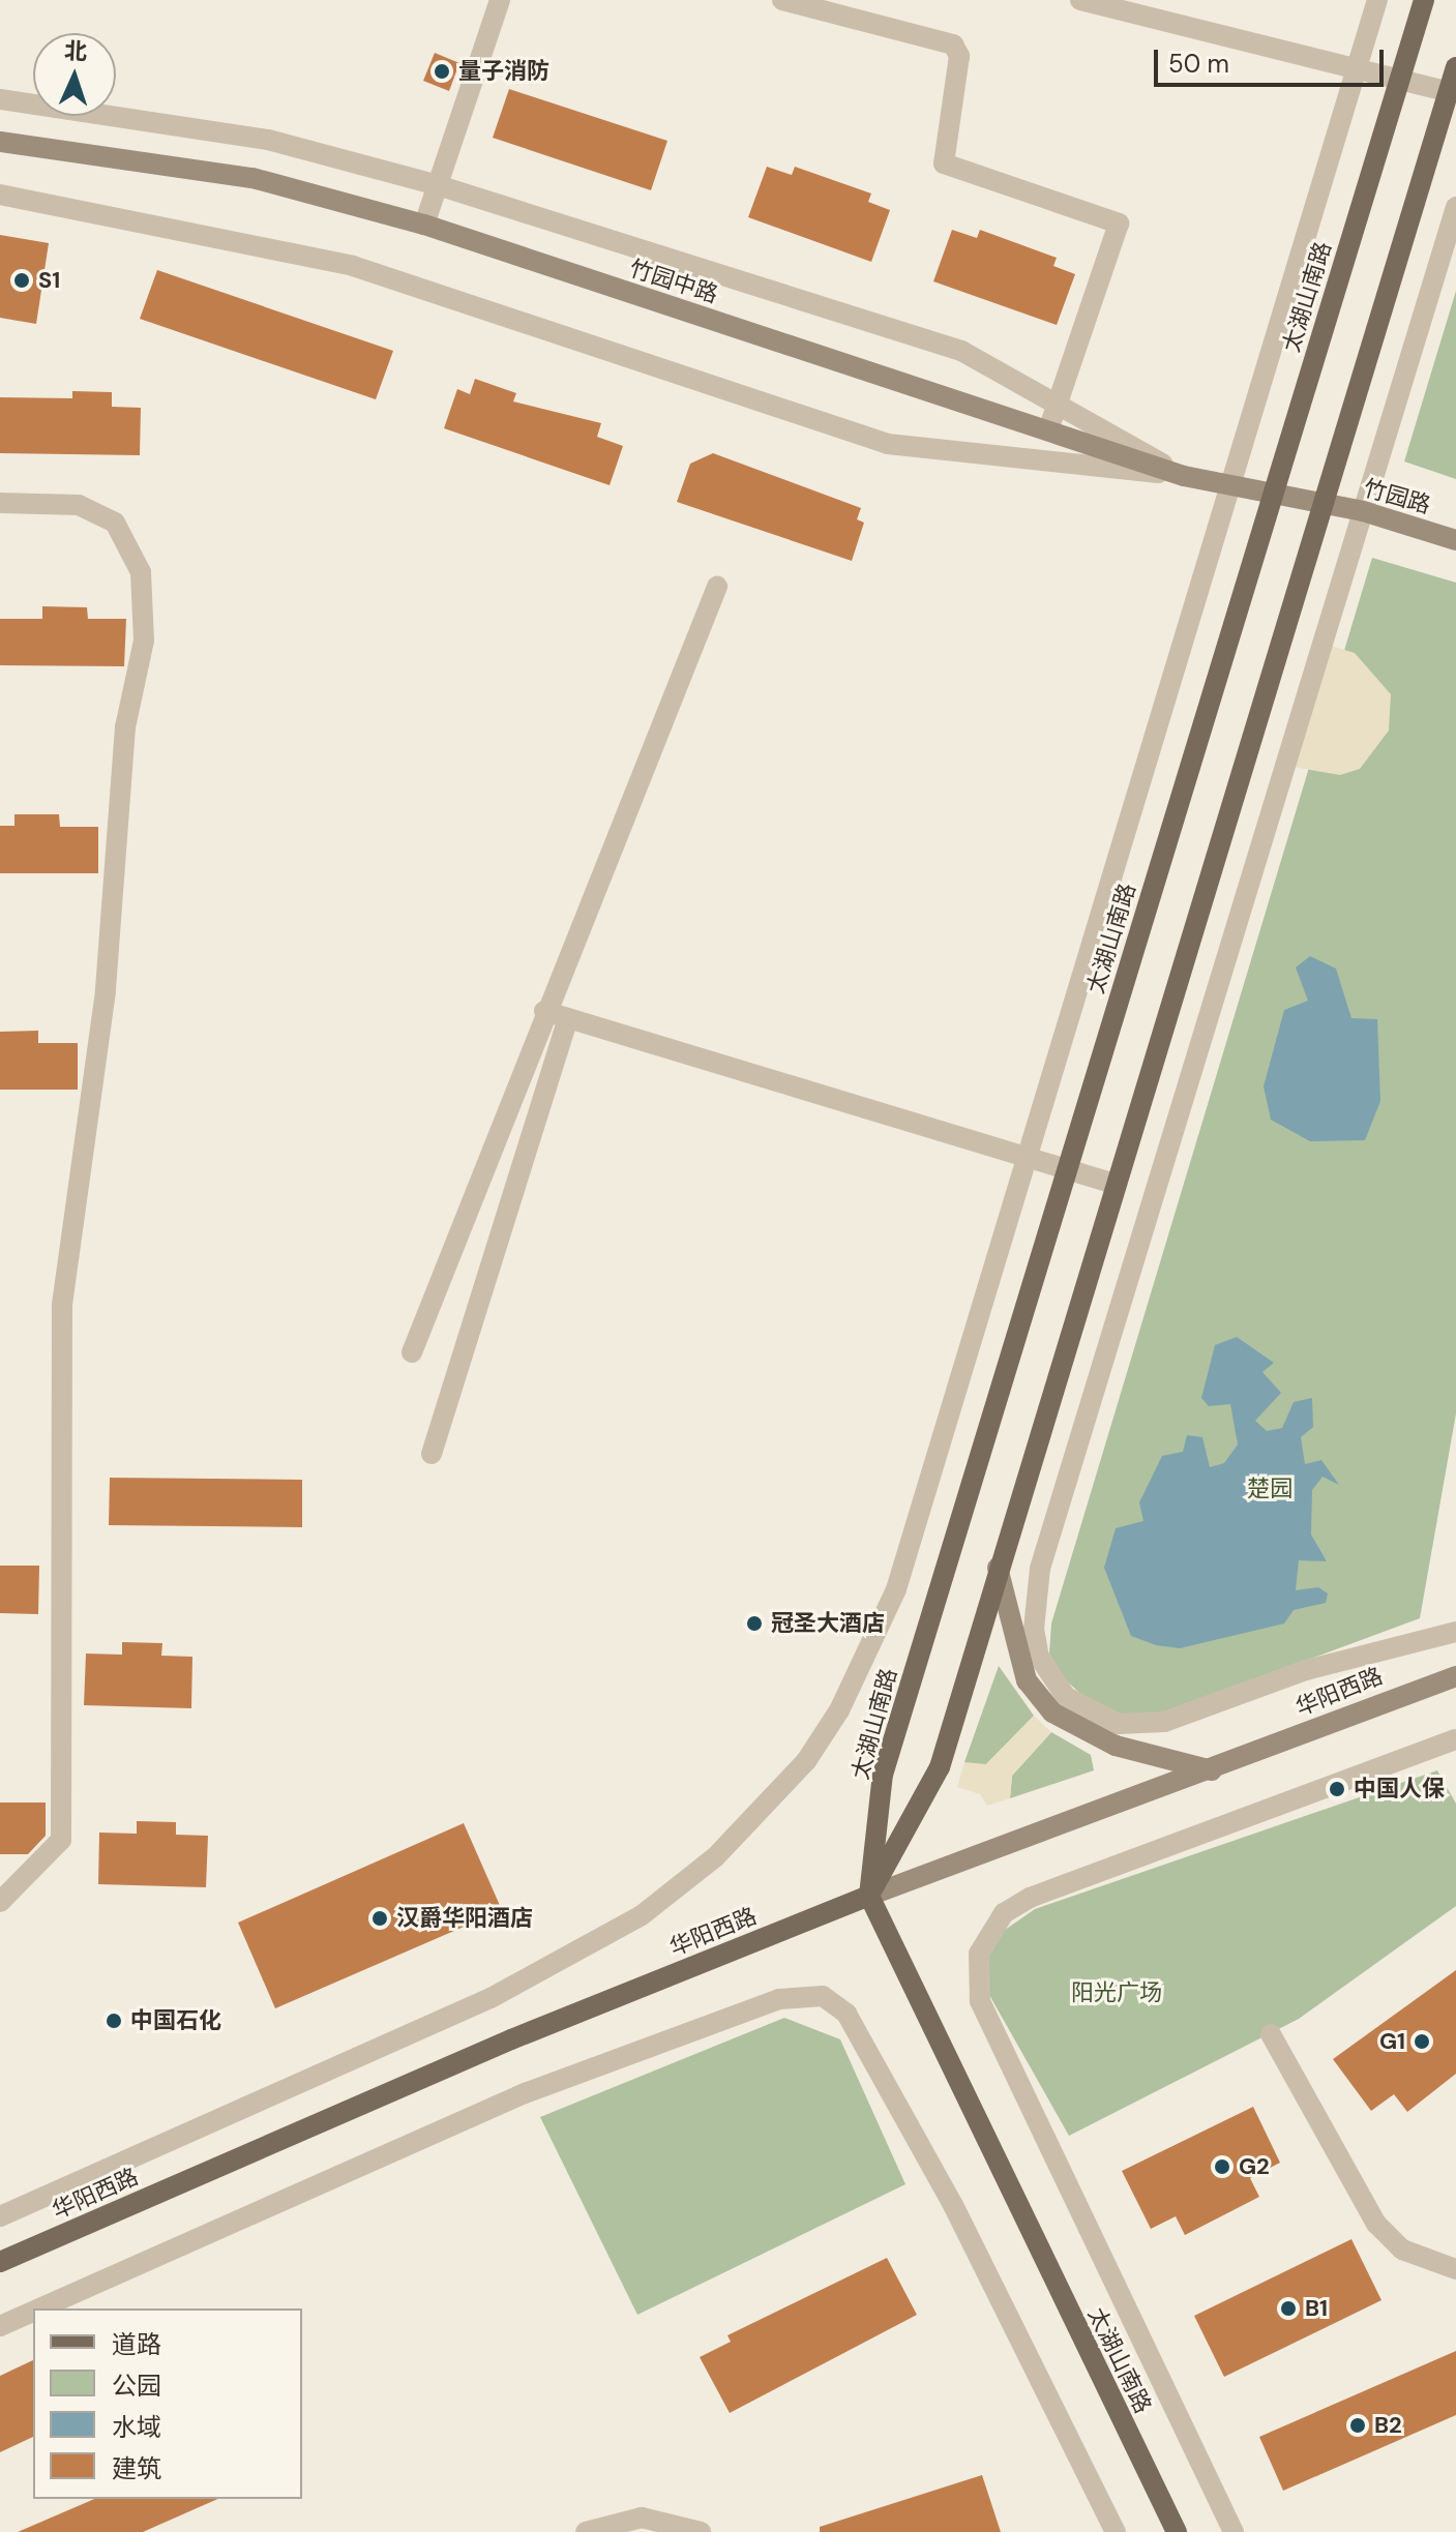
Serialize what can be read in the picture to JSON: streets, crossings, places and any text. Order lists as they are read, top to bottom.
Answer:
{
  "streets": {
    "main road": [
      "竹园中路",
      "太湖山南路",
      "竹园路",
      "华阳西路"
    ]
  },
  "crossings": [
    ["竹园中路", "太湖山南路"],
    ["竹园中路", "竹园路"],
    ["太湖山南路", "华阳西路"]
  ],
  "parks": ["楚园", "阳光广场"],
  "places": [
    "量子消防",
    "S1",
    "冠圣大酒店",
    "中国人保",
    "汉爵华阳酒店",
    "中国石化",
    "G1",
    "G2",
    "B1",
    "B2"
  ],
  "legend": [
    "道路",
    "公园",
    "水域",
    "建筑"
  ],
  "scale_bar": "50 m",
  "north": "top"
}
